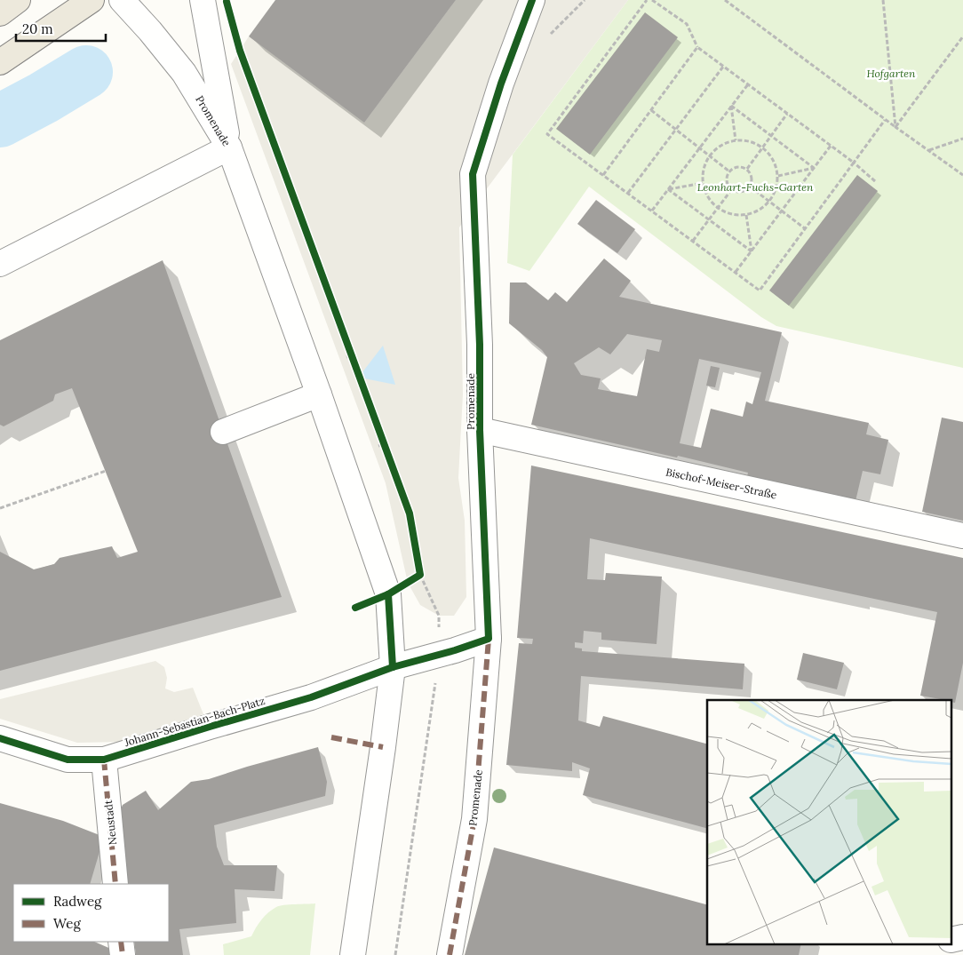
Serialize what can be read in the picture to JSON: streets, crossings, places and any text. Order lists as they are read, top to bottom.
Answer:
{
  "streets": {
    "street": [
      "Promenade",
      "Bischof-Meiser-Straße",
      "Johann-Sebastian-Bach-Platz",
      "Neustadt"
    ]
  },
  "crossings": [
    ["Promenade", "Bischof-Meiser-Straße"],
    ["Promenade", "Johann-Sebastian-Bach-Platz"],
    ["Johann-Sebastian-Bach-Platz", "Neustadt"]
  ],
  "parks": ["Hofgarten", "Leonhart-Fuchs-Garten"],
  "legend": ["Radweg", "Weg"],
  "scale_bar": "20 m"
}
